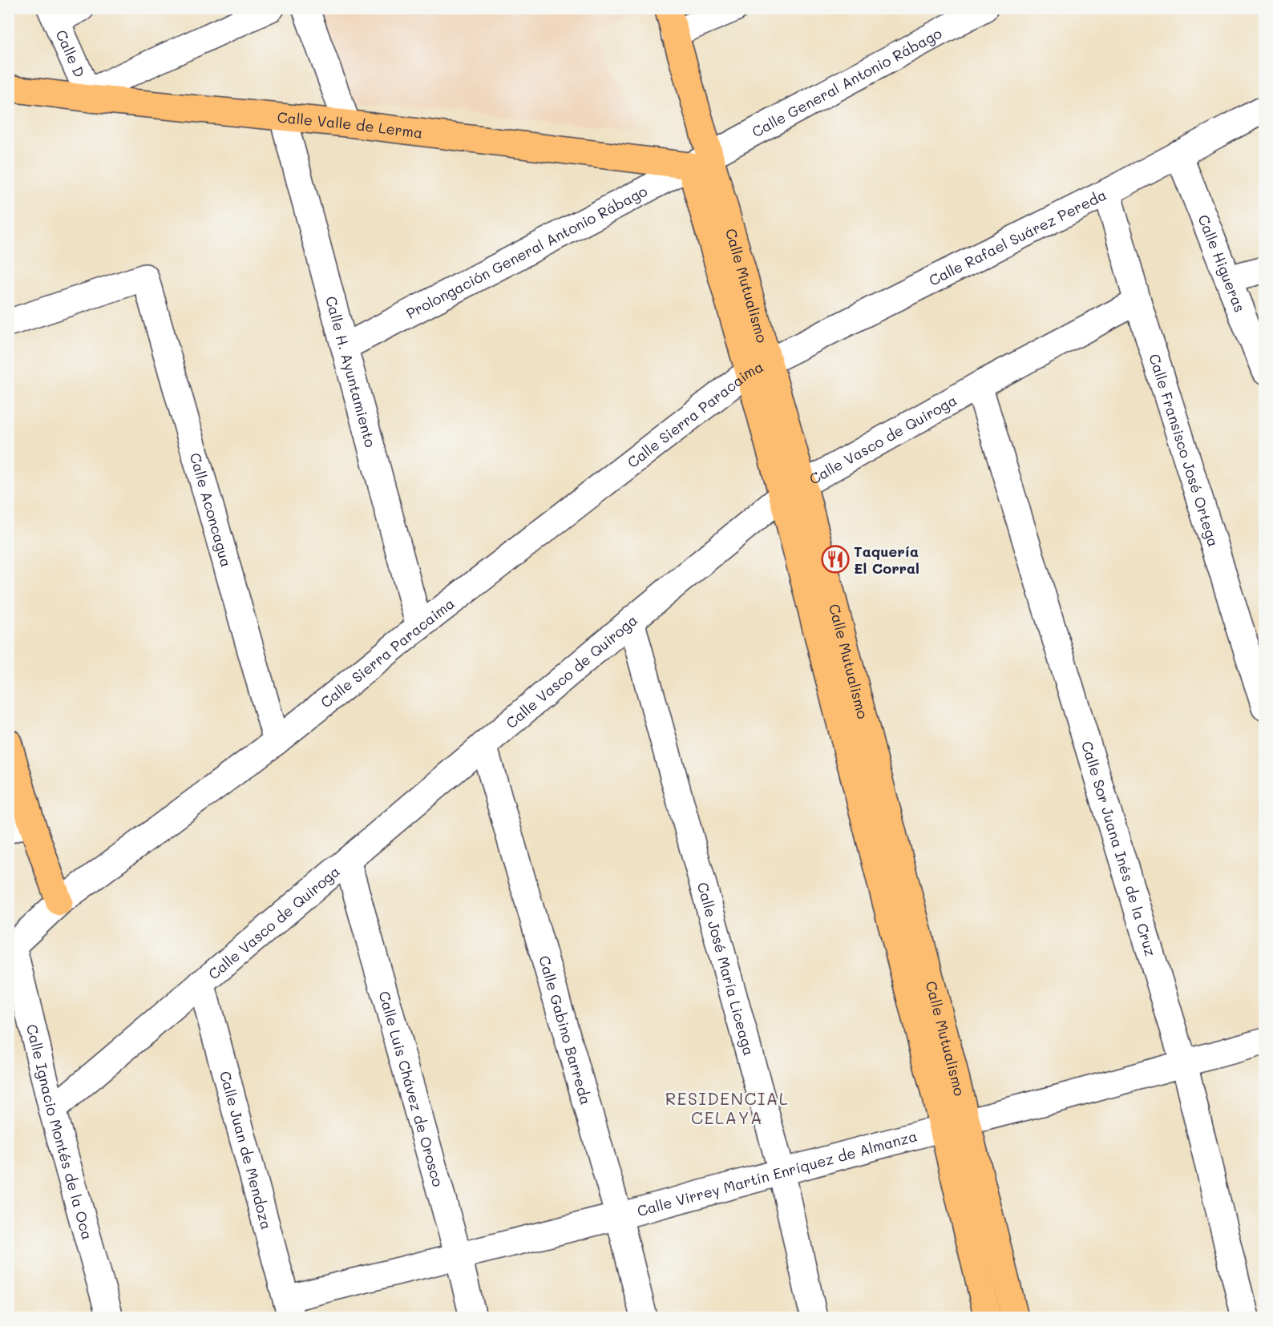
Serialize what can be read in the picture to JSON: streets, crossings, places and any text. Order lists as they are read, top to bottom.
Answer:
{
  "streets": {
    "main road": ["Calle Valle de Lerma", "Calle Mutualismo"],
    "street": [
      "Calle D",
      "Calle General Antonio Rábago",
      "Calle Rafael Suárez Pereda",
      "Prolongación General Antonio Rábago",
      "Calle Higueras",
      "Calle H. Ayuntamiento",
      "Calle Sierra Paracaima",
      "Calle Vasco de Quiroga",
      "Calle Fransisco José Ortega",
      "Calle Aconcagua",
      "Calle Sor Juana Inés de la Cruz",
      "Calle José María Liceaga",
      "Calle Gabino Barreda",
      "Calle Luis Chávez de Orosco",
      "Calle Ignacio Montés de la Oca",
      "Calle Juan de Mendoza",
      "Calle Virrey Martín Enríquez de Almanza"
    ]
  },
  "crossings": [
    ["Calle D", "Calle Valle de Lerma"],
    ["Calle General Antonio Rábago", "Calle Valle de Lerma"],
    ["Calle General Antonio Rábago", "Prolongación General Antonio Rábago"],
    ["Calle General Antonio Rábago", "Calle Mutualismo"],
    ["Calle Valle de Lerma", "Prolongación General Antonio Rábago"],
    ["Calle Valle de Lerma", "Calle Mutualismo"],
    ["Calle Valle de Lerma", "Calle H. Ayuntamiento"],
    ["Calle Rafael Suárez Pereda", "Calle Higueras"],
    ["Calle Rafael Suárez Pereda", "Calle Mutualismo"],
    ["Calle Rafael Suárez Pereda", "Calle Sierra Paracaima"],
    ["Calle Rafael Suárez Pereda", "Calle Fransisco José Ortega"],
    ["Prolongación General Antonio Rábago", "Calle Mutualismo"],
    ["Prolongación General Antonio Rábago", "Calle H. Ayuntamiento"],
    ["Calle Mutualismo", "Calle Sierra Paracaima"],
    ["Calle Mutualismo", "Calle Vasco de Quiroga"],
    ["Calle Mutualismo", "Calle Virrey Martín Enríquez de Almanza"],
    ["Calle H. Ayuntamiento", "Calle Sierra Paracaima"],
    ["Calle Sierra Paracaima", "Calle Aconcagua"],
    ["Calle Sierra Paracaima", "Calle Ignacio Montés de la Oca"],
    ["Calle Vasco de Quiroga", "Calle Fransisco José Ortega"],
    ["Calle Vasco de Quiroga", "Calle Sor Juana Inés de la Cruz"],
    ["Calle Vasco de Quiroga", "Calle José María Liceaga"],
    ["Calle Vasco de Quiroga", "Calle Gabino Barreda"],
    ["Calle Vasco de Quiroga", "Calle Luis Chávez de Orosco"],
    ["Calle Vasco de Quiroga", "Calle Ignacio Montés de la Oca"],
    ["Calle Vasco de Quiroga", "Calle Juan de Mendoza"],
    ["Calle Sor Juana Inés de la Cruz", "Calle Virrey Martín Enríquez de Almanza"],
    ["Calle José María Liceaga", "Calle Virrey Martín Enríquez de Almanza"],
    ["Calle Gabino Barreda", "Calle Virrey Martín Enríquez de Almanza"],
    ["Calle Luis Chávez de Orosco", "Calle Virrey Martín Enríquez de Almanza"],
    ["Calle Juan de Mendoza", "Calle Virrey Martín Enríquez de Almanza"]
  ],
  "districts": ["RESIDENCIAL CELAYA"],
  "places": {
    "restaurant": ["Taquería El Corral"]
  }
}
